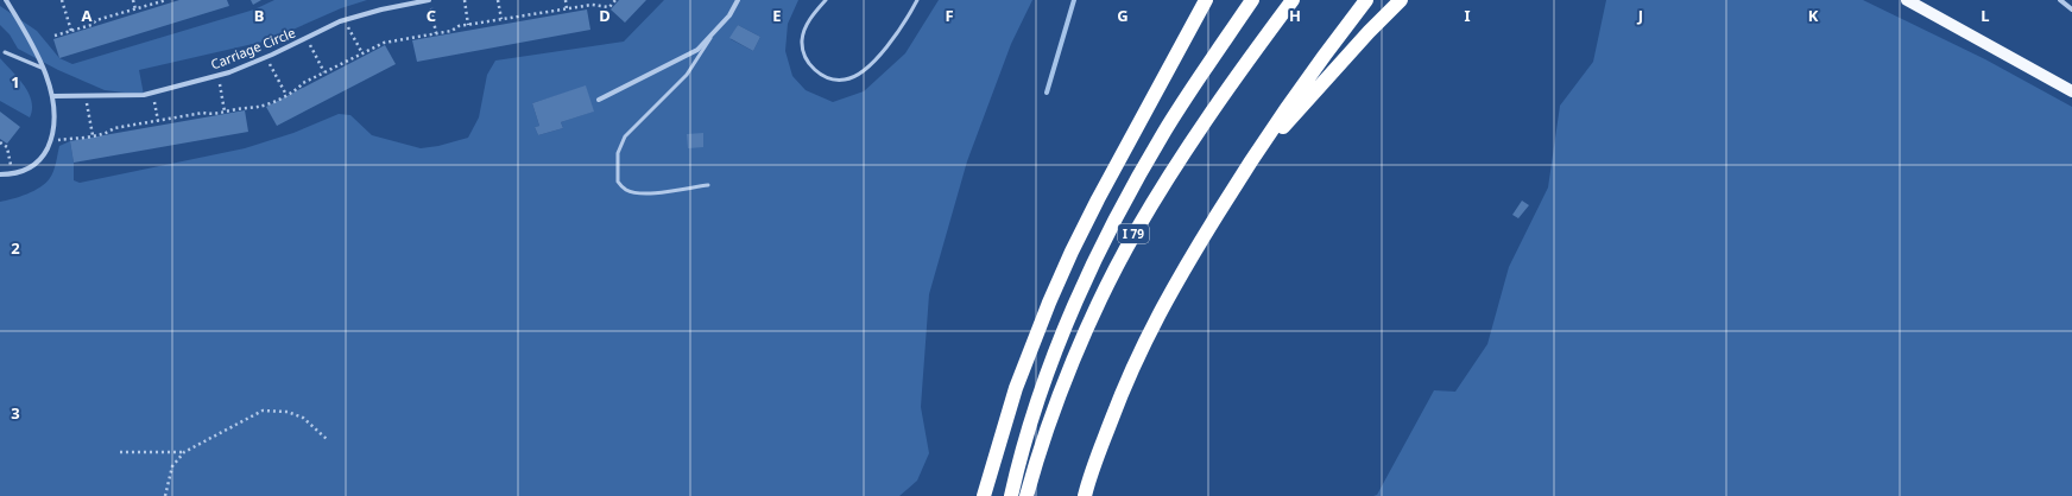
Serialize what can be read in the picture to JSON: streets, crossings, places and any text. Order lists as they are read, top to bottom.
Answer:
{
  "streets": {
    "highway": ["I 79"],
    "street": ["Carriage Circle"]
  },
  "grid": {
    "columns": [
      "A",
      "B",
      "C",
      "D",
      "E",
      "F",
      "G",
      "H",
      "I",
      "J",
      "K",
      "L"
    ],
    "rows": ["1", "2", "3"]
  }
}
